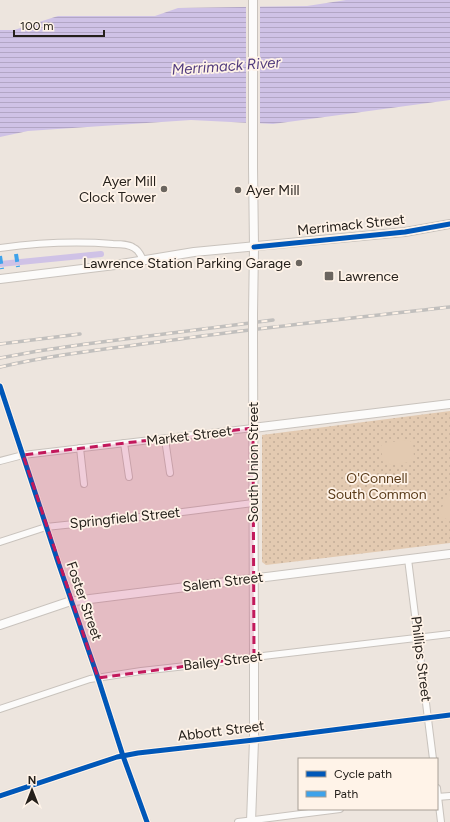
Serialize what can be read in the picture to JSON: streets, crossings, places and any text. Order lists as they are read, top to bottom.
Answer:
{
  "streets": {
    "main road": [
      "Merrimack Street",
      "Market Street",
      "South Union Street",
      "Salem Street"
    ],
    "street": [
      "Springfield Street",
      "Foster Street",
      "Phillips Street",
      "Bailey Street",
      "Abbott Street"
    ]
  },
  "crossings": [
    ["Merrimack Street", "South Union Street"],
    ["Market Street", "South Union Street"],
    ["Market Street", "Foster Street"],
    ["South Union Street", "Springfield Street"],
    ["South Union Street", "Salem Street"],
    ["South Union Street", "Bailey Street"],
    ["South Union Street", "Abbott Street"],
    ["Springfield Street", "Foster Street"],
    ["Salem Street", "Foster Street"],
    ["Salem Street", "Phillips Street"],
    ["Foster Street", "Bailey Street"],
    ["Foster Street", "Abbott Street"],
    ["Phillips Street", "Bailey Street"],
    ["Phillips Street", "Abbott Street"]
  ],
  "water": ["Merrimack River"],
  "parks": ["O'Connell South Common"],
  "places": {
    "other": ["Ayer Mill Clock Tower", "Ayer Mill", "Lawrence Station Parking Garage"],
    "transit": ["Lawrence"]
  },
  "legend": ["Cycle path", "Path"],
  "scale_bar": "100 m",
  "north": "top"
}
